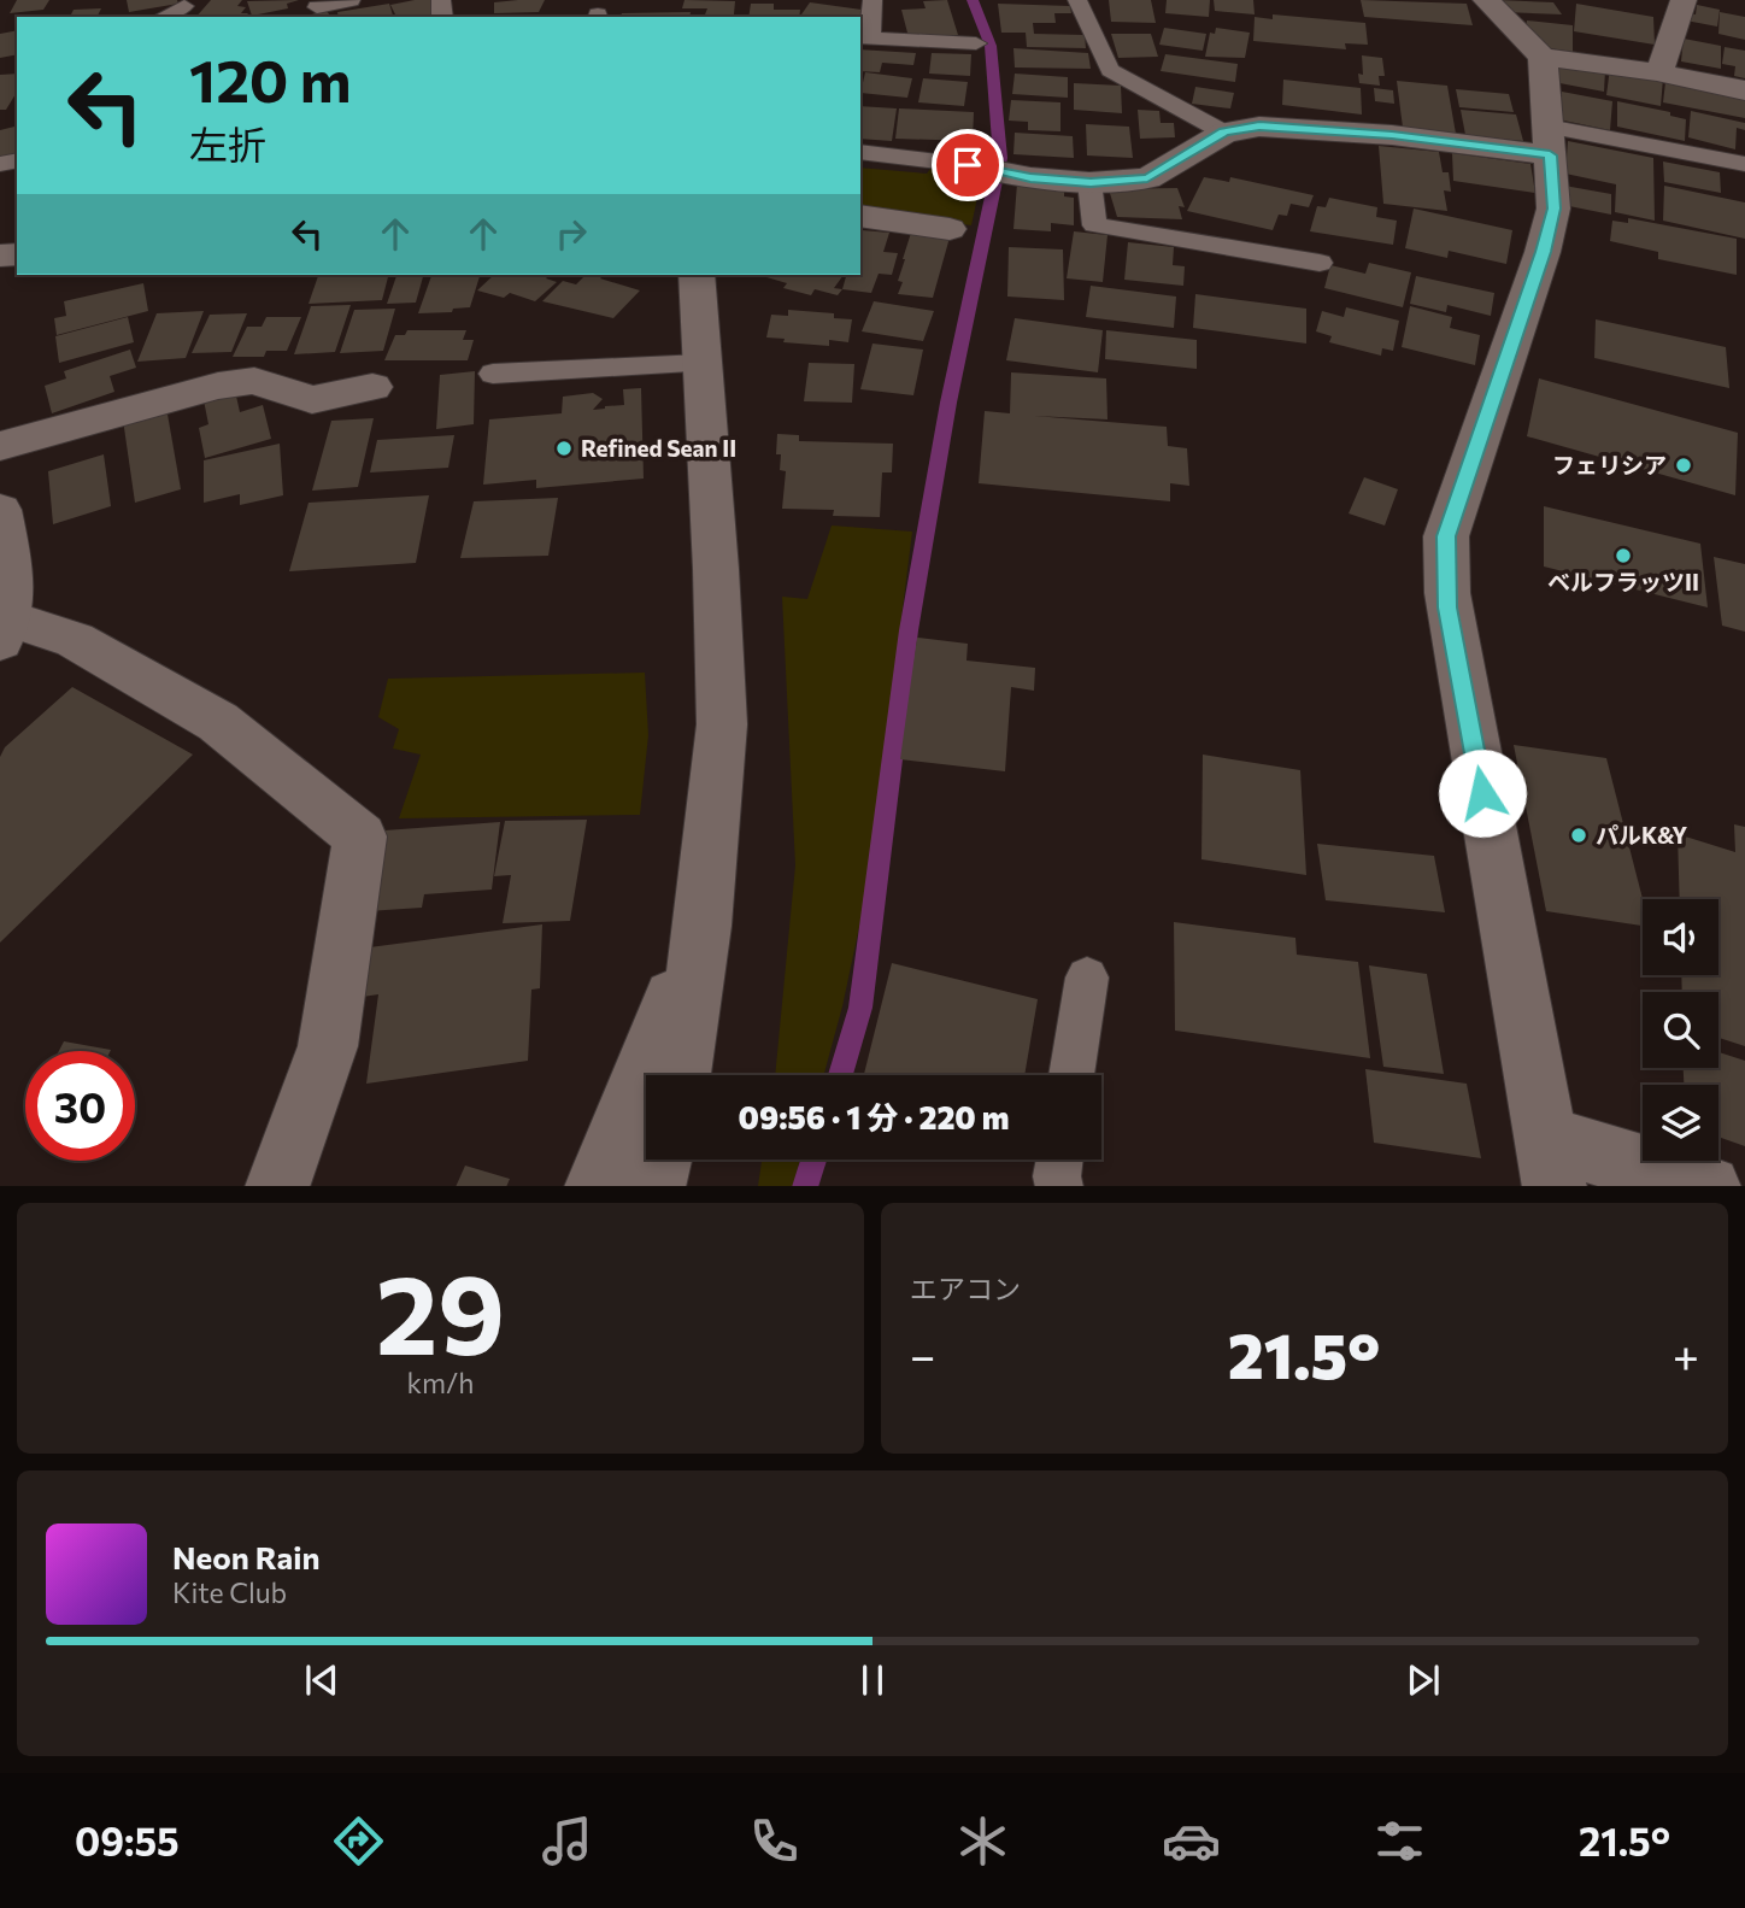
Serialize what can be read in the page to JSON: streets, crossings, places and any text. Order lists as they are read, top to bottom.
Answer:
{
  "places": [
    "Refined Sean II",
    "フェリシア",
    "ベルフラッツII",
    "パルK&Y"
  ],
  "page": {
    "turn": ["120 m", "左折"],
    "limit": "30",
    "trip": "09:56 · 1 分 · 220 m",
    "tile": [
      ["29", "km/h"],
      "エアコン"
    ],
    "heat": ["−", "21.5°", "+"],
    "song": ["Neon Rain", "Kite Club"],
    "tabs": ["09:55", "21.5°"]
  }
}
